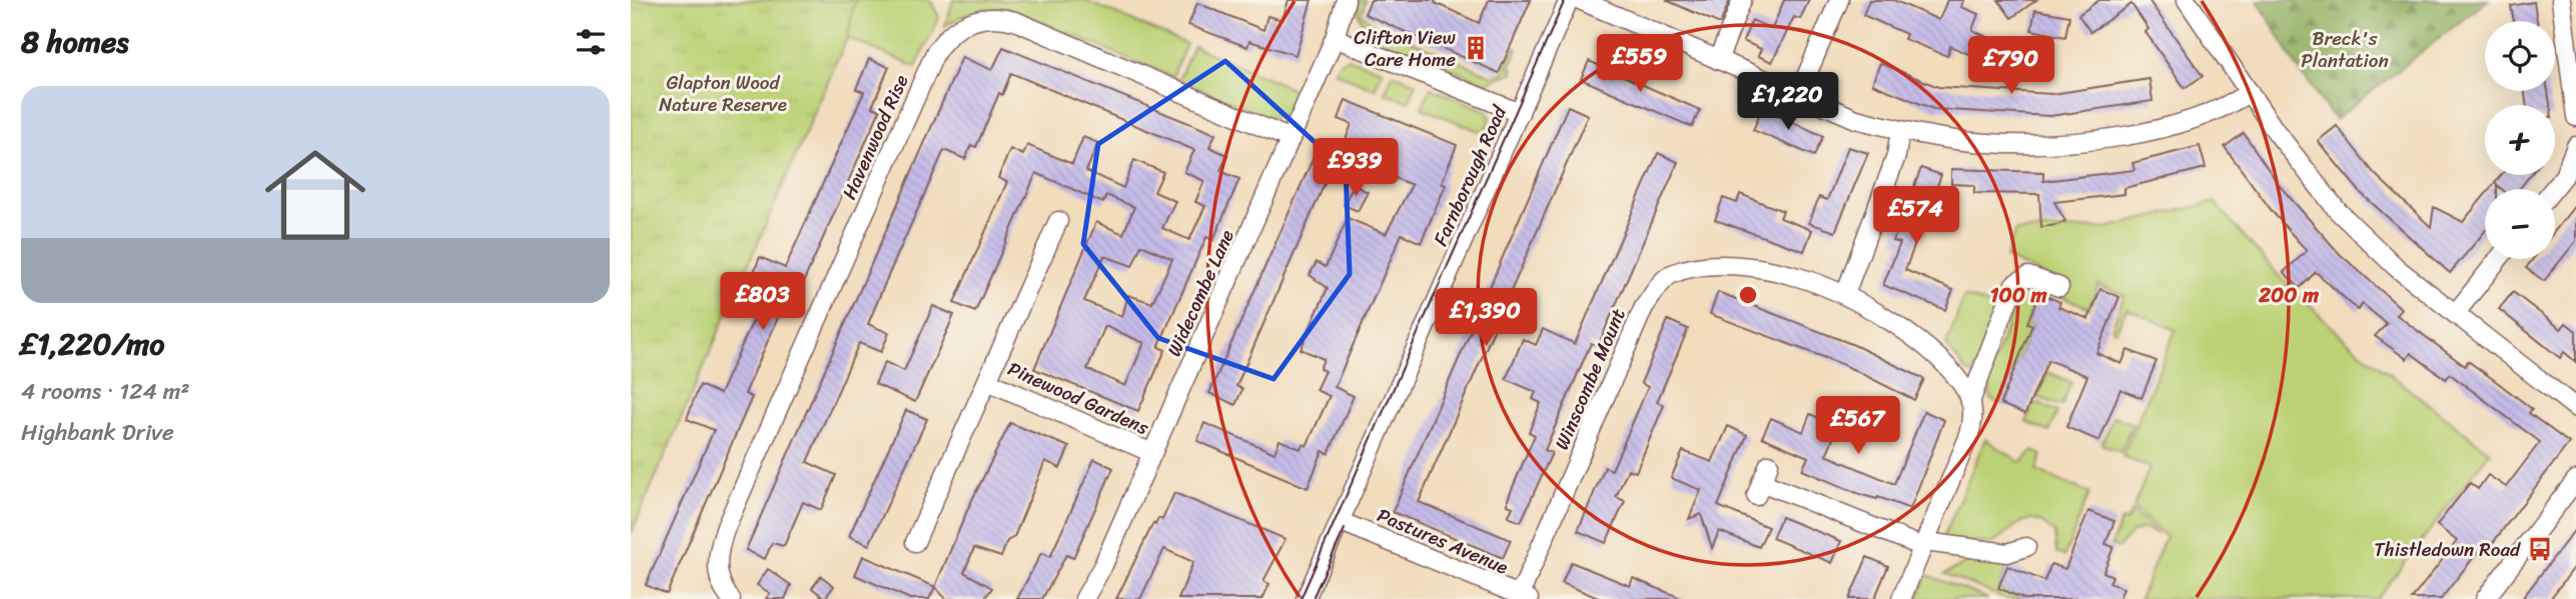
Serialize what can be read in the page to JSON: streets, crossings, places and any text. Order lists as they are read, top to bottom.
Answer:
{
  "streets": {
    "street": [
      "Havenwood Rise",
      "Farnborough Road",
      "Widecombe Lane",
      "Winscombe Mount",
      "Pinewood Gardens",
      "Pastures Avenue"
    ]
  },
  "crossings": [
    ["Havenwood Rise", "Widecombe Lane"],
    ["Farnborough Road", "Pastures Avenue"],
    ["Widecombe Lane", "Pinewood Gardens"],
    ["Winscombe Mount", "Pastures Avenue"]
  ],
  "parks": ["Breck's Plantation", "Glapton Wood Nature Reserve"],
  "places": {
    "building": ["Clifton View Care Home"],
    "bus stop": ["Thistledown Road"]
  },
  "page": {
    "heading": "8 homes",
    "map_buttons": ["+", "−"],
    "price": [
      "£559",
      "£790",
      "£1,220",
      "£939",
      "£574",
      "£803",
      "£1,390",
      "£567"
    ],
    "list": [
      {
        "name": "£1,220/mo",
        "note": "4 rooms · 124 m² · Highbank Drive"
      }
    ]
  },
  "rings": ["100 m", "200 m"]
}
